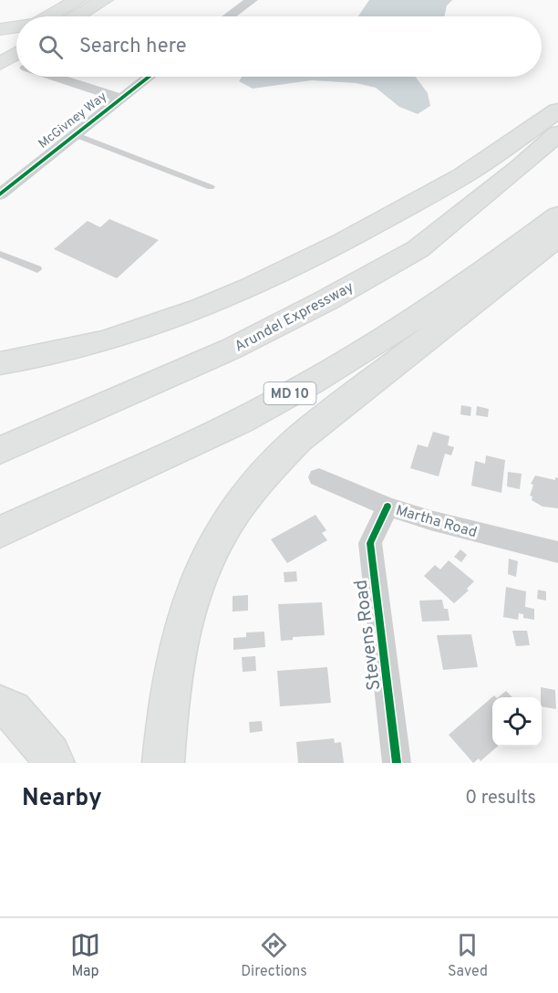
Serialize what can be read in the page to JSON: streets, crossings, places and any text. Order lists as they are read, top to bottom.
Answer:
{
  "streets": {
    "highway": ["Arundel Expressway", "MD 10"],
    "street": ["McGivney Way", "Martha Road", "Stevens Road"]
  },
  "crossings": [
    ["Martha Road", "Stevens Road"]
  ],
  "page": {
    "search": "Search here",
    "heading": ["Nearby", "0 results"],
    "nav": ["Map", "Directions", "Saved"]
  }
}
